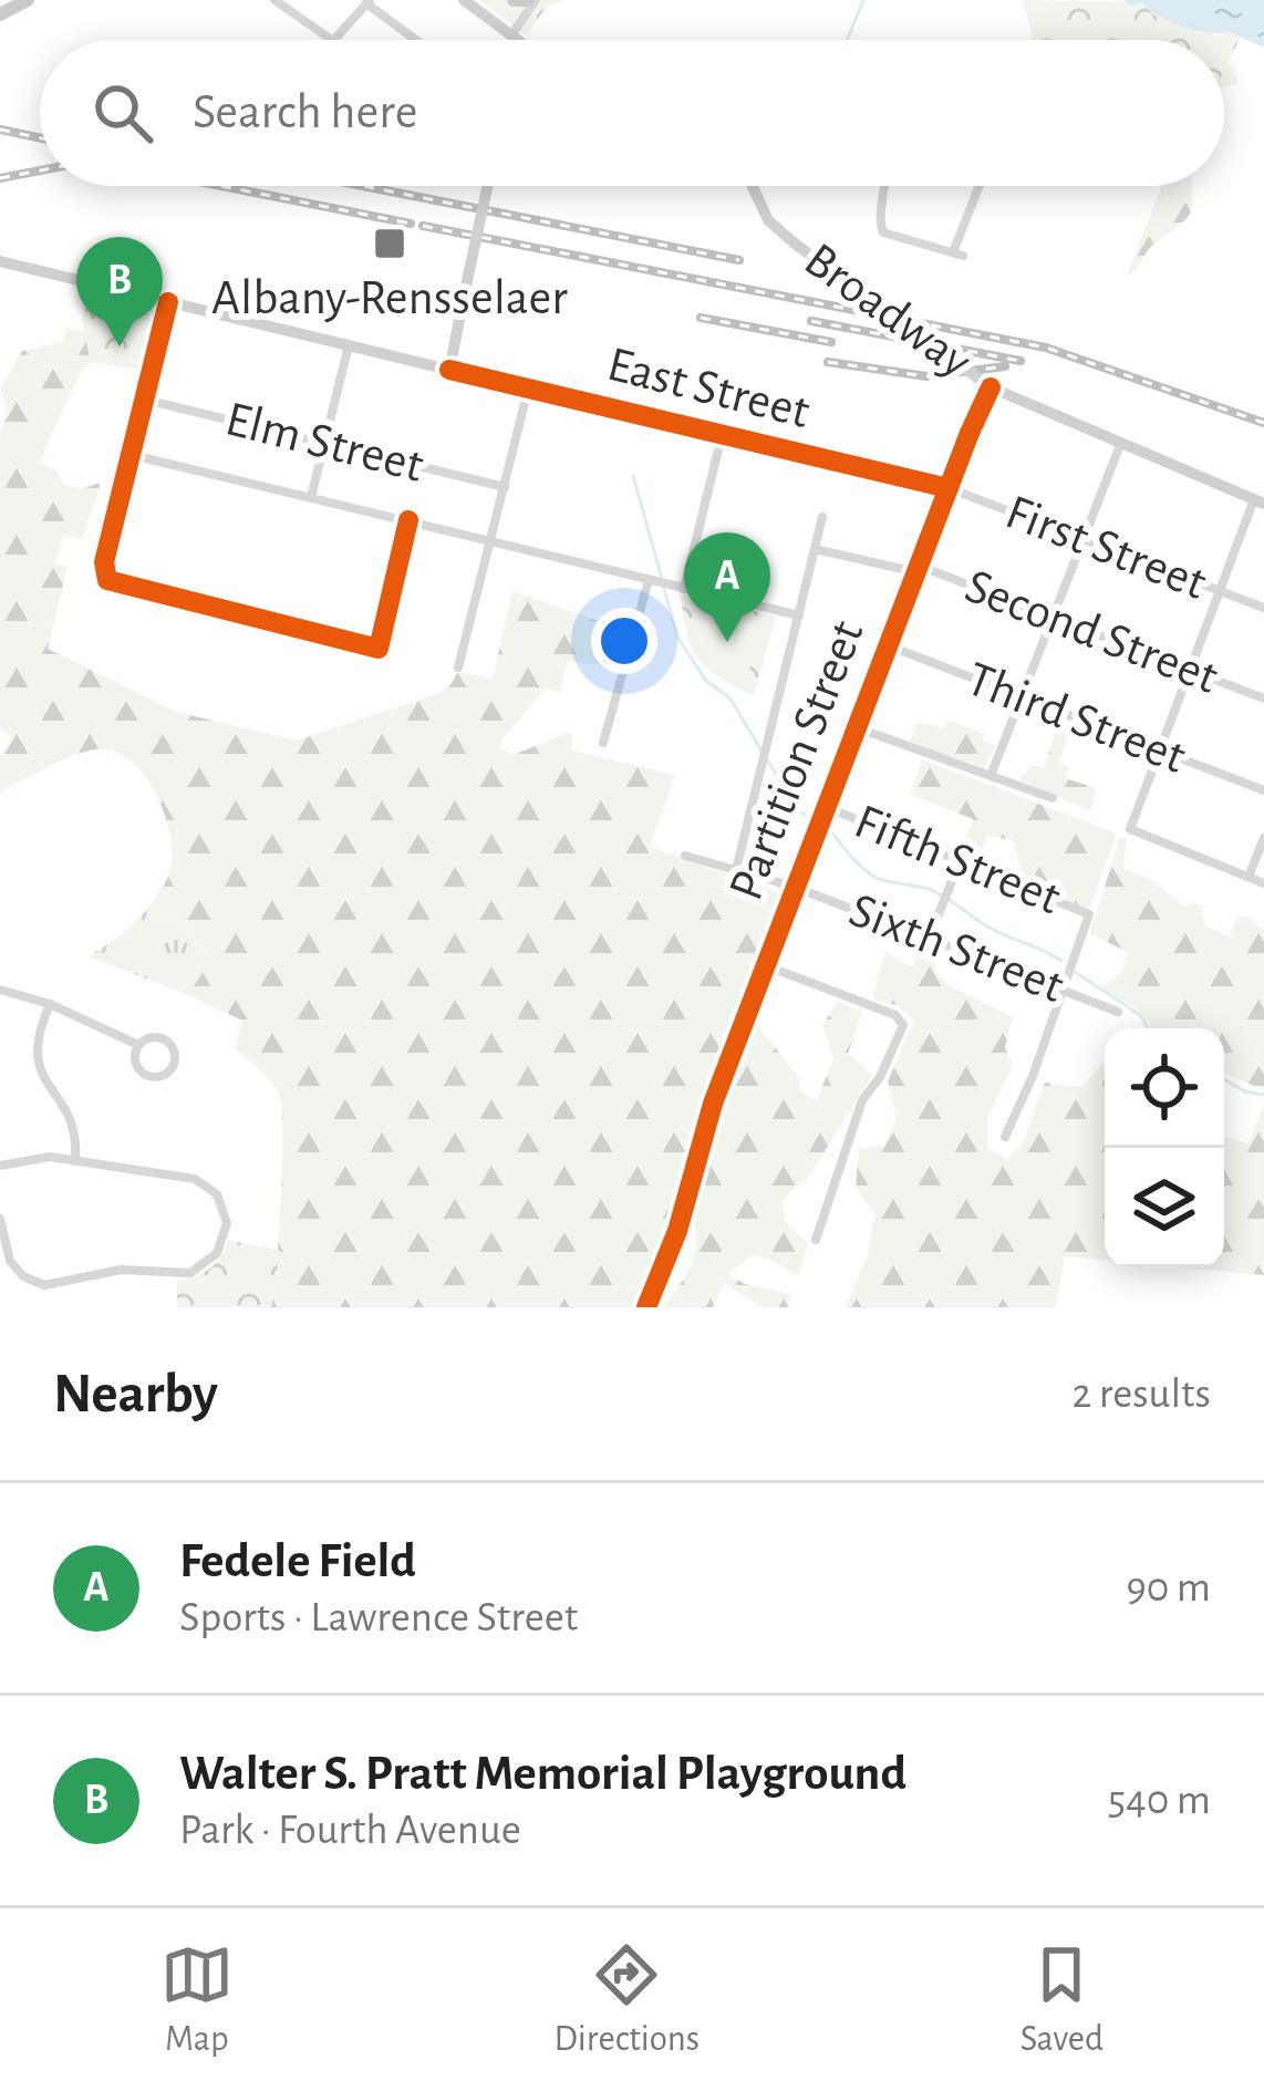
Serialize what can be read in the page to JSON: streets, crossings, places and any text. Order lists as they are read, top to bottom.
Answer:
{
  "streets": {
    "street": [
      "Broadway",
      "East Street",
      "Elm Street",
      "First Street",
      "Second Street",
      "Third Street",
      "Partition Street",
      "Fifth Street",
      "Sixth Street"
    ]
  },
  "crossings": [
    ["Broadway", "Partition Street"],
    ["East Street", "First Street"],
    ["East Street", "Partition Street"],
    ["First Street", "Partition Street"],
    ["Second Street", "Partition Street"],
    ["Third Street", "Partition Street"],
    ["Partition Street", "Fifth Street"],
    ["Partition Street", "Sixth Street"],
    ["Fifth Street", "Sixth Street"]
  ],
  "places": {
    "transit": ["Albany-Rensselaer"]
  },
  "page": {
    "search": "Search here",
    "pins": ["B", "A"],
    "heading": ["Nearby", "2 results"],
    "list": [
      {
        "mark": "A",
        "name": "Fedele Field",
        "note": "Sports · Lawrence Street",
        "value": "90 m"
      },
      {
        "mark": "B",
        "name": "Walter S. Pratt Memorial Playground",
        "note": "Park · Fourth Avenue",
        "value": "540 m"
      }
    ],
    "nav": ["Map", "Directions", "Saved"]
  }
}
